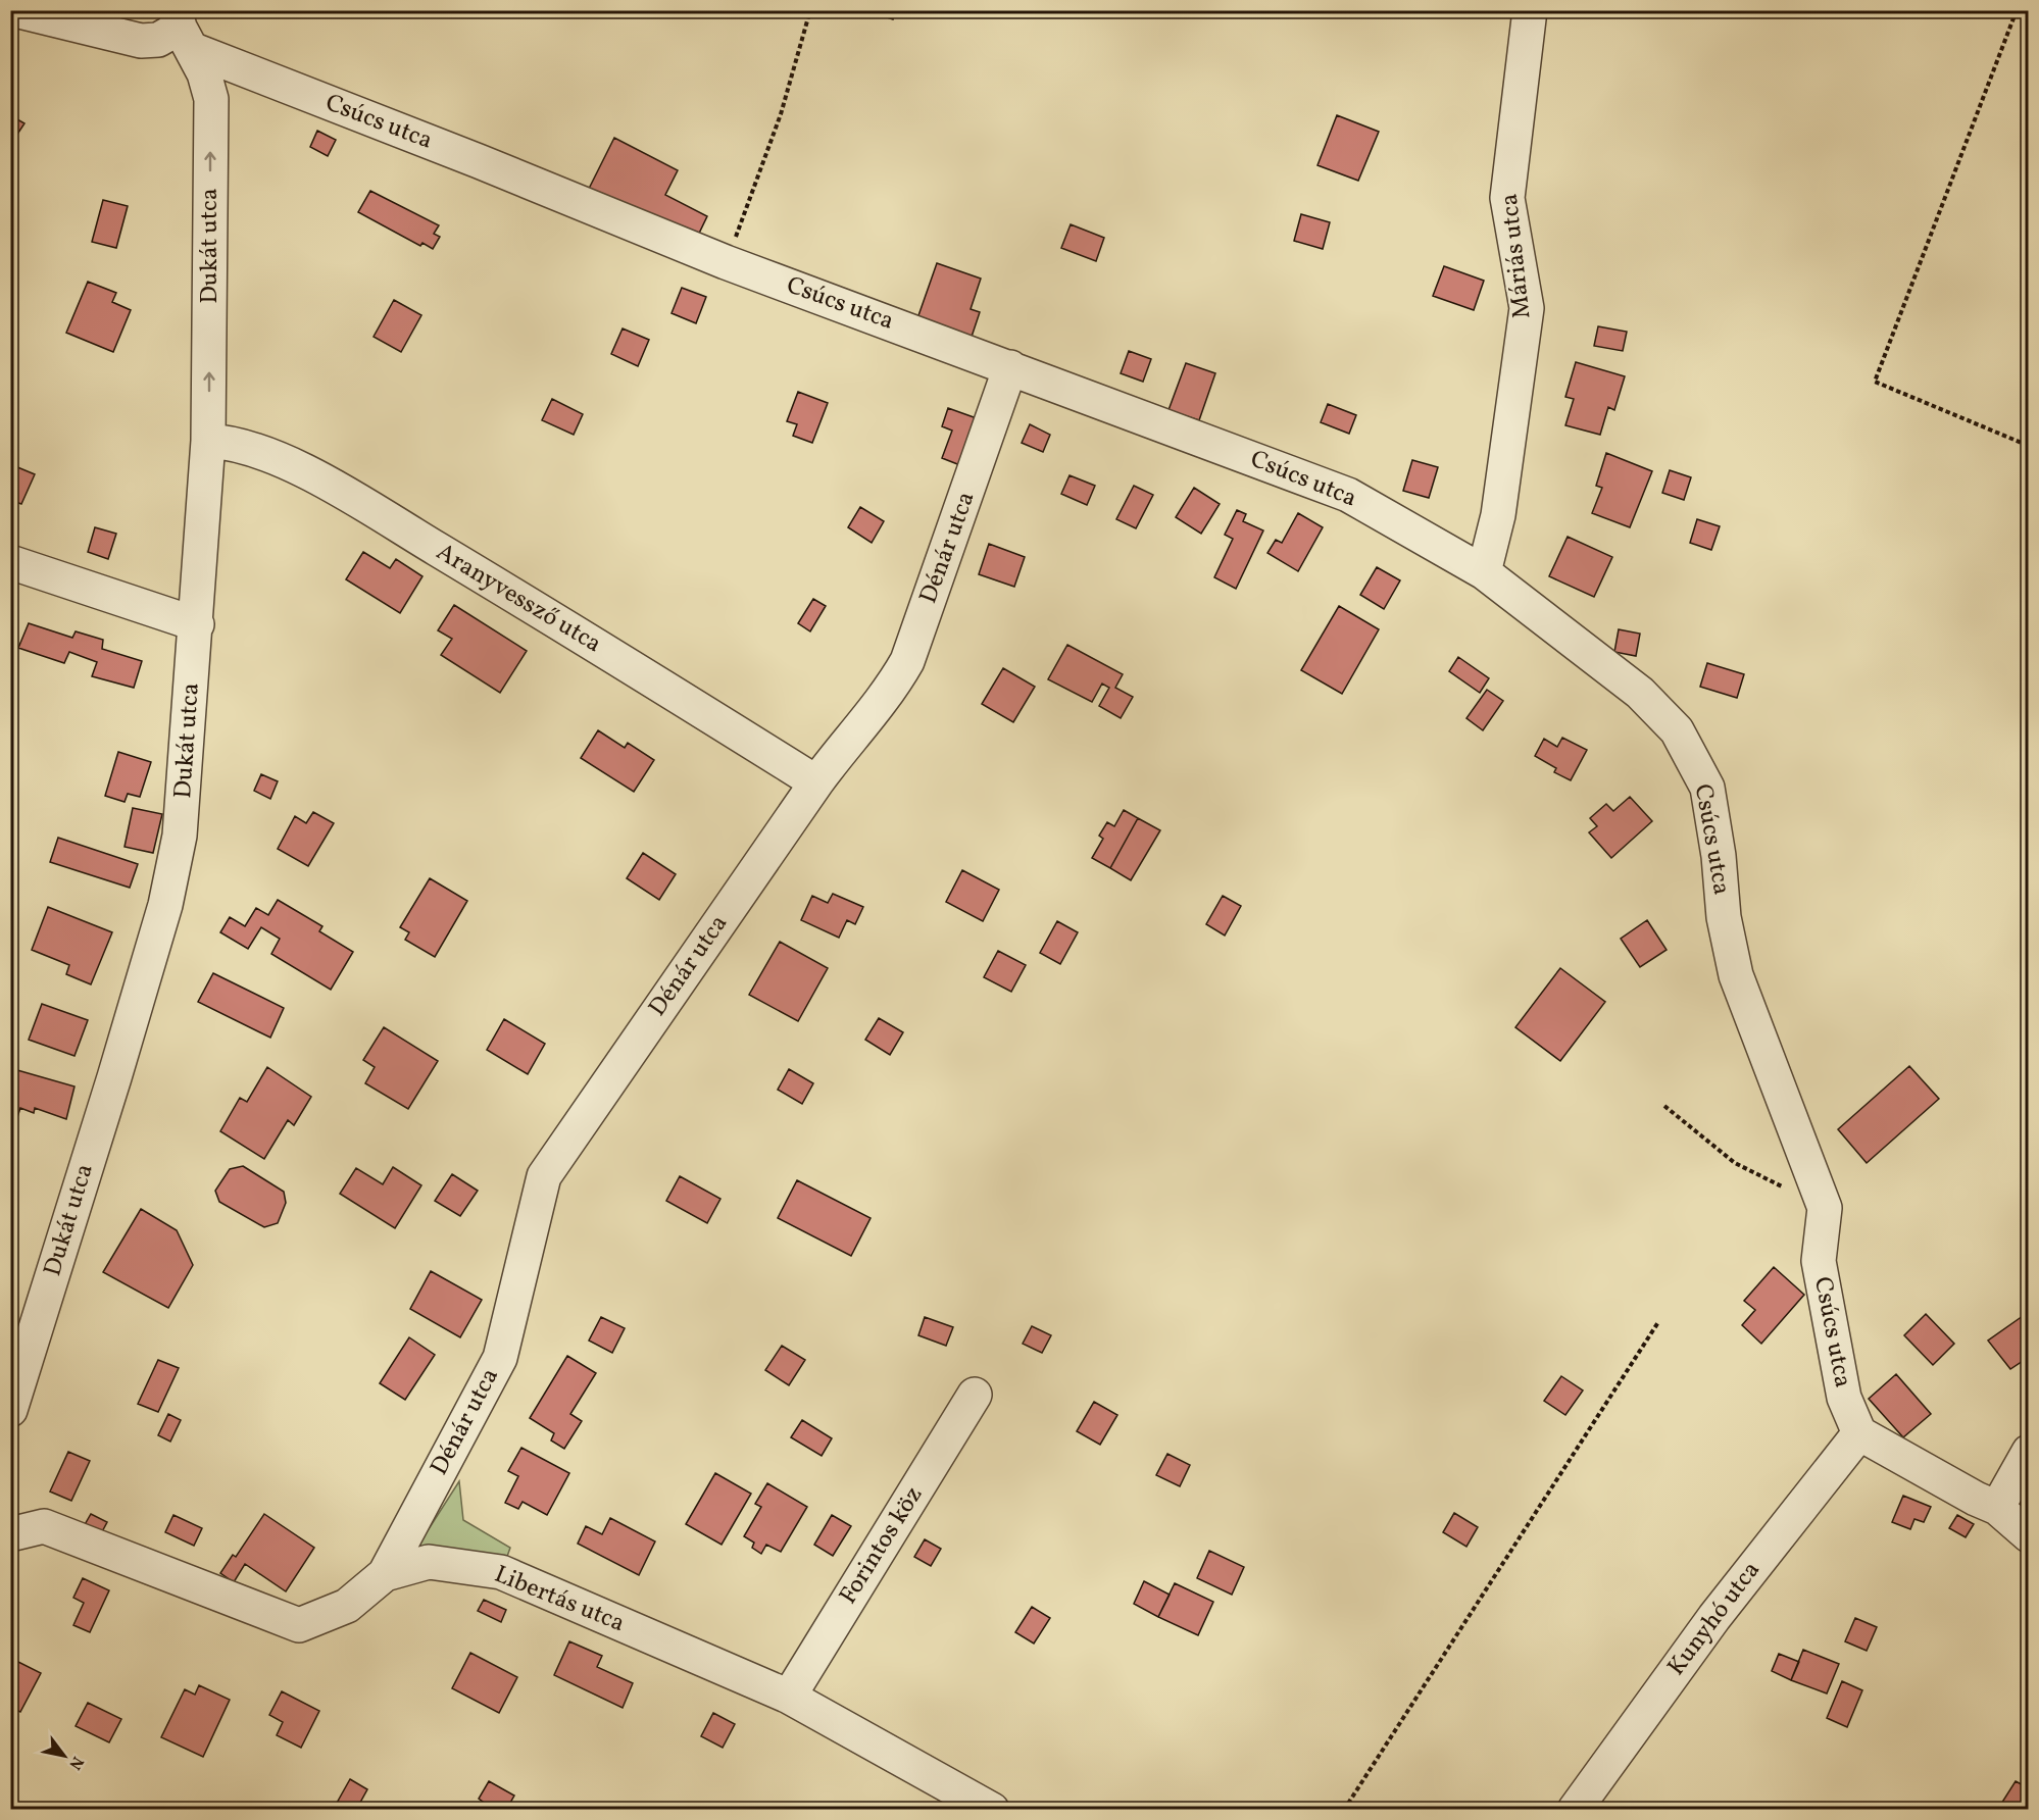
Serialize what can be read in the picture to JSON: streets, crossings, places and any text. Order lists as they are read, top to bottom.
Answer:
{
  "streets": {
    "street": [
      "Csúcs utca",
      "Dukát utca",
      "Máriás utca",
      "Dénár utca",
      "Aranyvessző utca",
      "Forintos köz",
      "Libertás utca",
      "Kunyhó utca"
    ]
  },
  "crossings": [
    ["Csúcs utca", "Dukát utca"],
    ["Csúcs utca", "Máriás utca"],
    ["Csúcs utca", "Dénár utca"],
    ["Csúcs utca", "Kunyhó utca"],
    ["Dukát utca", "Aranyvessző utca"],
    ["Dénár utca", "Aranyvessző utca"],
    ["Dénár utca", "Libertás utca"],
    ["Forintos köz", "Libertás utca"]
  ],
  "north": "bottom right"
}
